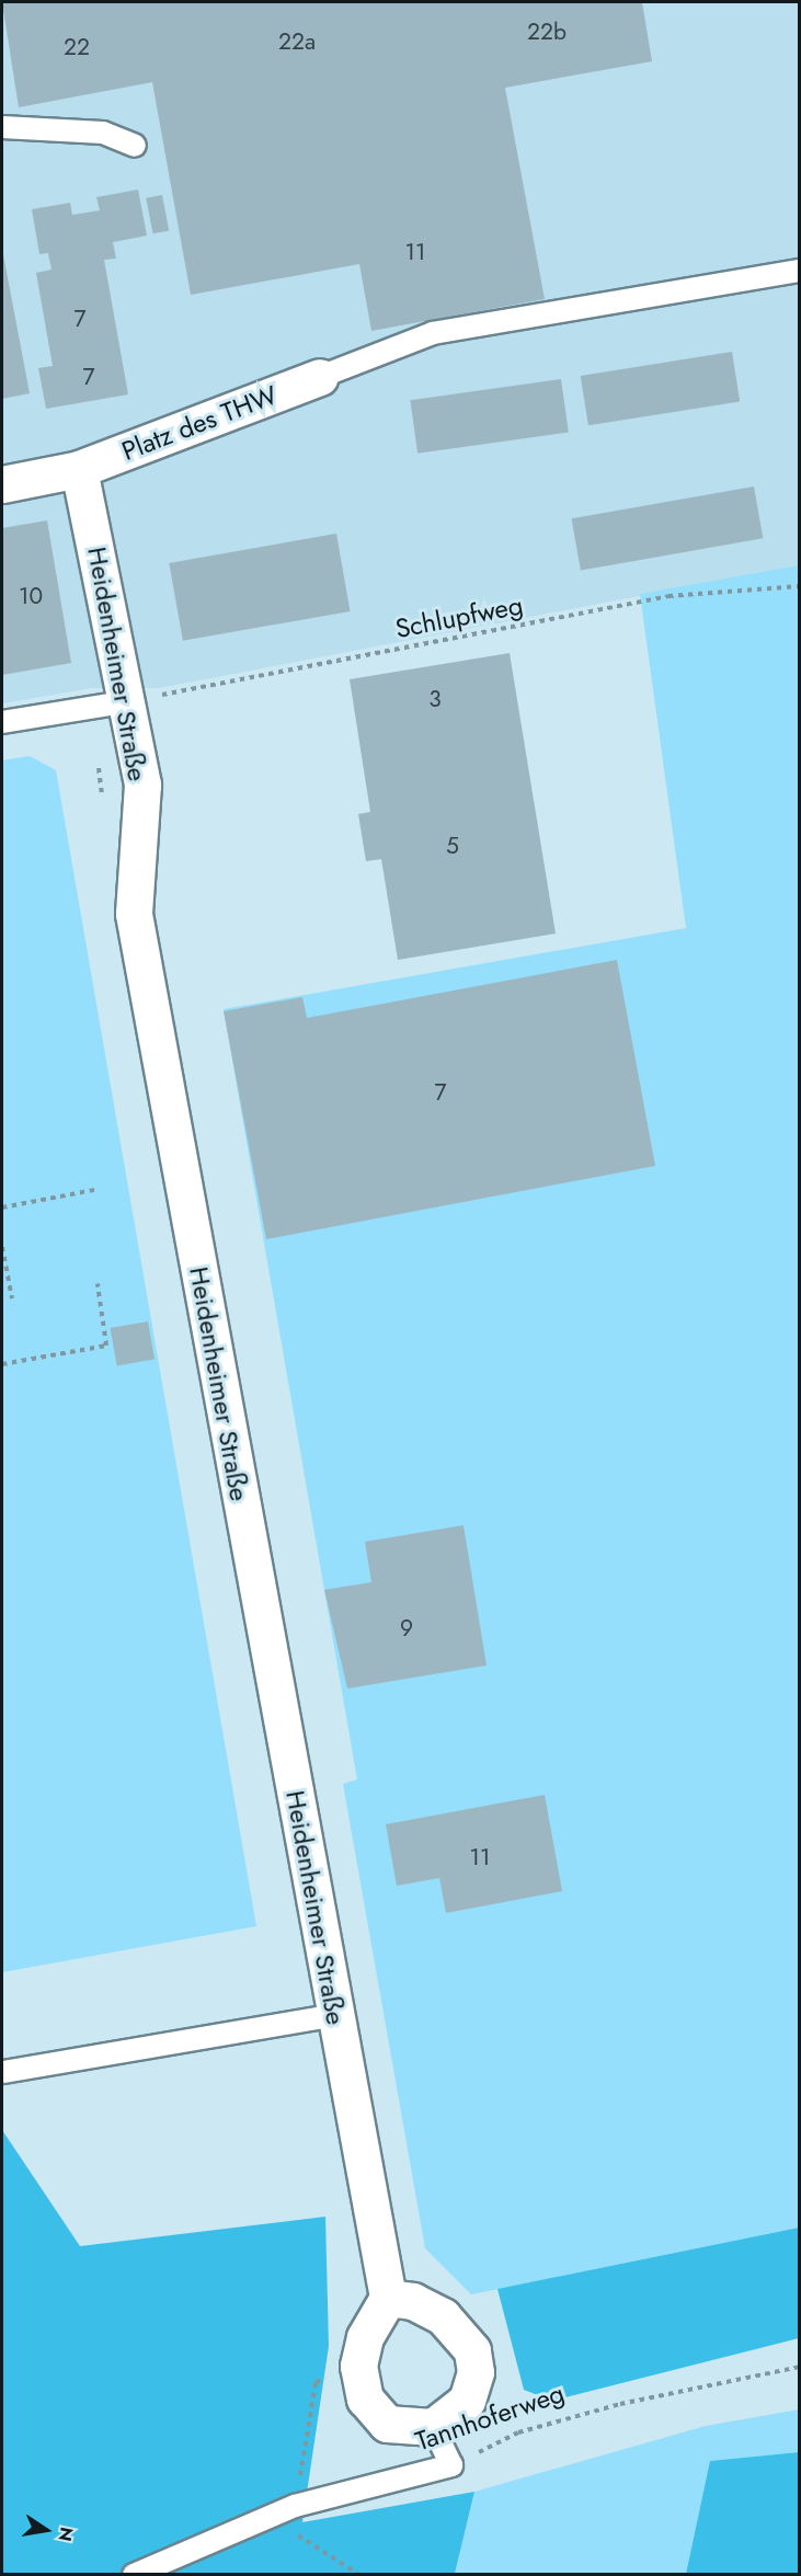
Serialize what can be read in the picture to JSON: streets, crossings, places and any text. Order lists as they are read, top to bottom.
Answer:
{
  "streets": {
    "street": ["Platz des THW", "Heidenheimer Straße"],
    "lane": ["Tannhoferweg"],
    "path": ["Schlupfweg"]
  },
  "crossings": [
    ["Platz des THW", "Heidenheimer Straße"],
    ["Schlupfweg", "Heidenheimer Straße"]
  ],
  "house_numbers": [
    "22b",
    "22a",
    "22",
    "11",
    "7",
    "7",
    "10",
    "3",
    "5",
    "7",
    "9",
    "11"
  ],
  "north": "right"
}
